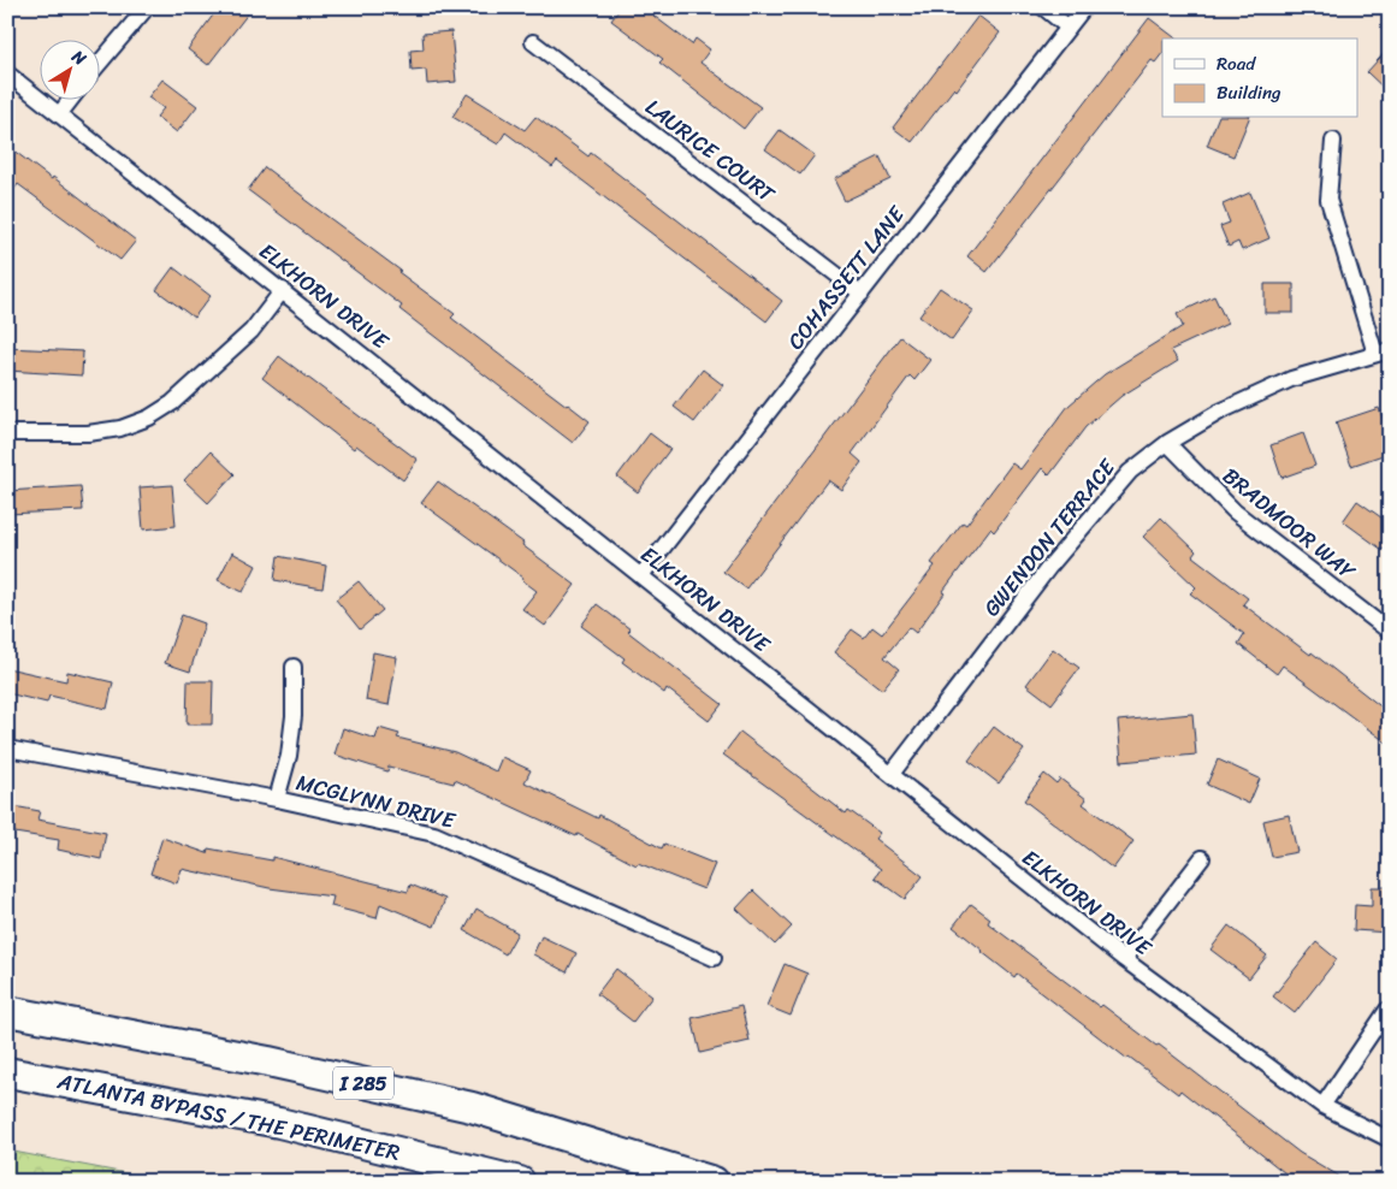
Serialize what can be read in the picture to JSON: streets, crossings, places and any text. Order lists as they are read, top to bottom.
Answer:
{
  "streets": {
    "highway": ["I 285", "ATLANTA BYPASS / THE PERIMETER"],
    "street": [
      "LAURICE COURT",
      "COHASSETT LANE",
      "ELKHORN DRIVE",
      "BRADMOOR WAY",
      "GWENDON TERRACE",
      "MCGLYNN DRIVE"
    ]
  },
  "crossings": [
    ["LAURICE COURT", "COHASSETT LANE"],
    ["COHASSETT LANE", "ELKHORN DRIVE"],
    ["ELKHORN DRIVE", "GWENDON TERRACE"],
    ["BRADMOOR WAY", "GWENDON TERRACE"]
  ],
  "legend": ["Road", "Building"],
  "north": "top right"
}
